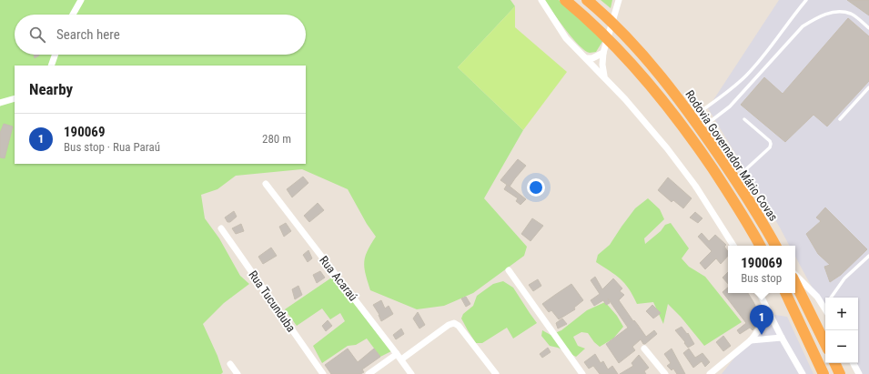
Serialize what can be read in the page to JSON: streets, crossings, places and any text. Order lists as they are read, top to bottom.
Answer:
{
  "streets": {
    "highway": ["Rodovia Governador Mário Covas"],
    "street": ["Rua Acaraú", "Rua Tucunduba"]
  },
  "page": {
    "search": "Search here",
    "heading": "Nearby",
    "list": [
      {
        "mark": "1",
        "name": "190069",
        "note": "Bus stop · Rua Paraú",
        "value": "280 m"
      }
    ],
    "popup": ["190069", "Bus stop"],
    "map_buttons": ["+", "−"],
    "pins": "1"
  }
}
